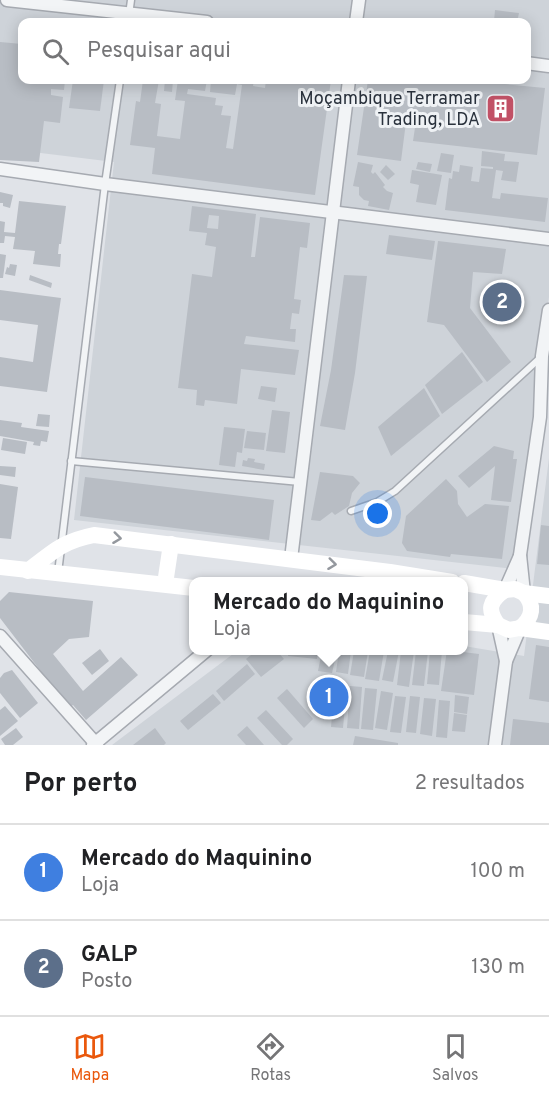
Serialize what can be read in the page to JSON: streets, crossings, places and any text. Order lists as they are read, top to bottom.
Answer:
{
  "places": {
    "building": ["Moçambique Terramar Trading, LDA"]
  },
  "page": {
    "search": "Pesquisar aqui",
    "pins": ["2", "1"],
    "popup": ["Mercado do Maquinino", "Loja"],
    "heading": ["Por perto", "2 resultados"],
    "list": [
      {
        "mark": "1",
        "name": "Mercado do Maquinino",
        "note": "Loja",
        "value": "100 m"
      },
      {
        "mark": "2",
        "name": "GALP",
        "note": "Posto",
        "value": "130 m"
      }
    ],
    "nav": ["Mapa", "Rotas", "Salvos"]
  }
}
